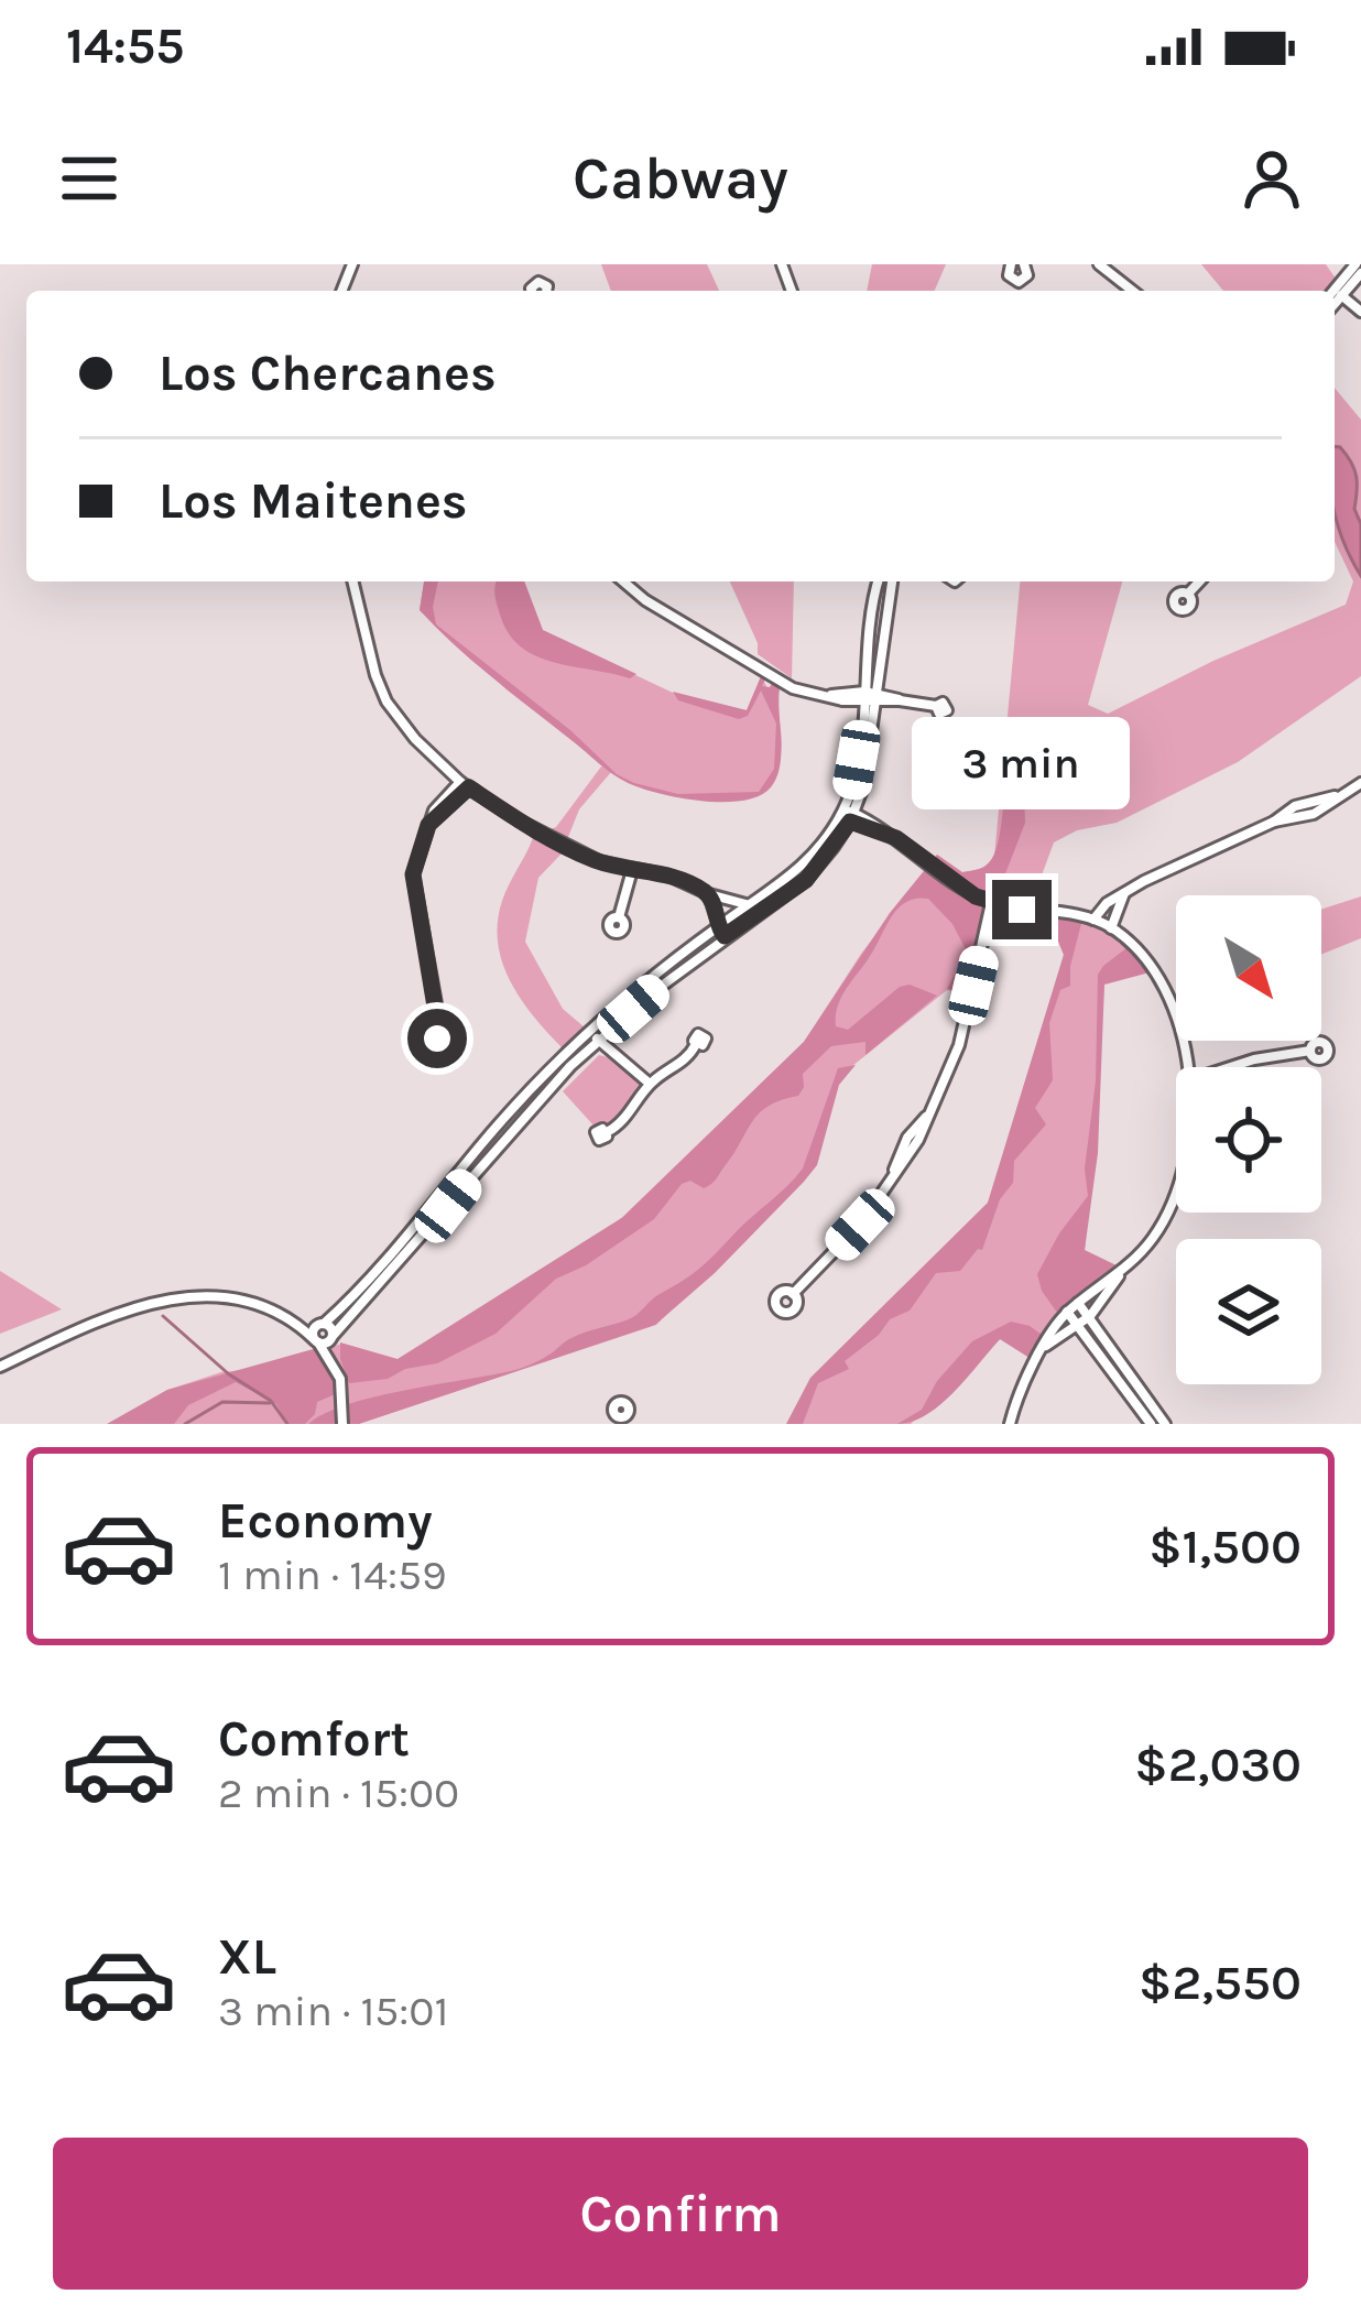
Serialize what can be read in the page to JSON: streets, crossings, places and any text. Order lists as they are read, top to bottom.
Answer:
{
  "north": "bottom right",
  "page": {
    "status": "14:55",
    "header": "Cabway",
    "banner": ["Los Chercanes", "Los Maitenes"],
    "bubble": "3 min",
    "list": [
      {
        "name": "Economy",
        "note": "1 min · 14:59",
        "value": "$1,500"
      },
      {
        "name": "Comfort",
        "note": "2 min · 15:00",
        "value": "$2,030"
      },
      {
        "name": "XL",
        "note": "3 min · 15:01",
        "value": "$2,550"
      }
    ],
    "buttons": "Confirm"
  }
}
